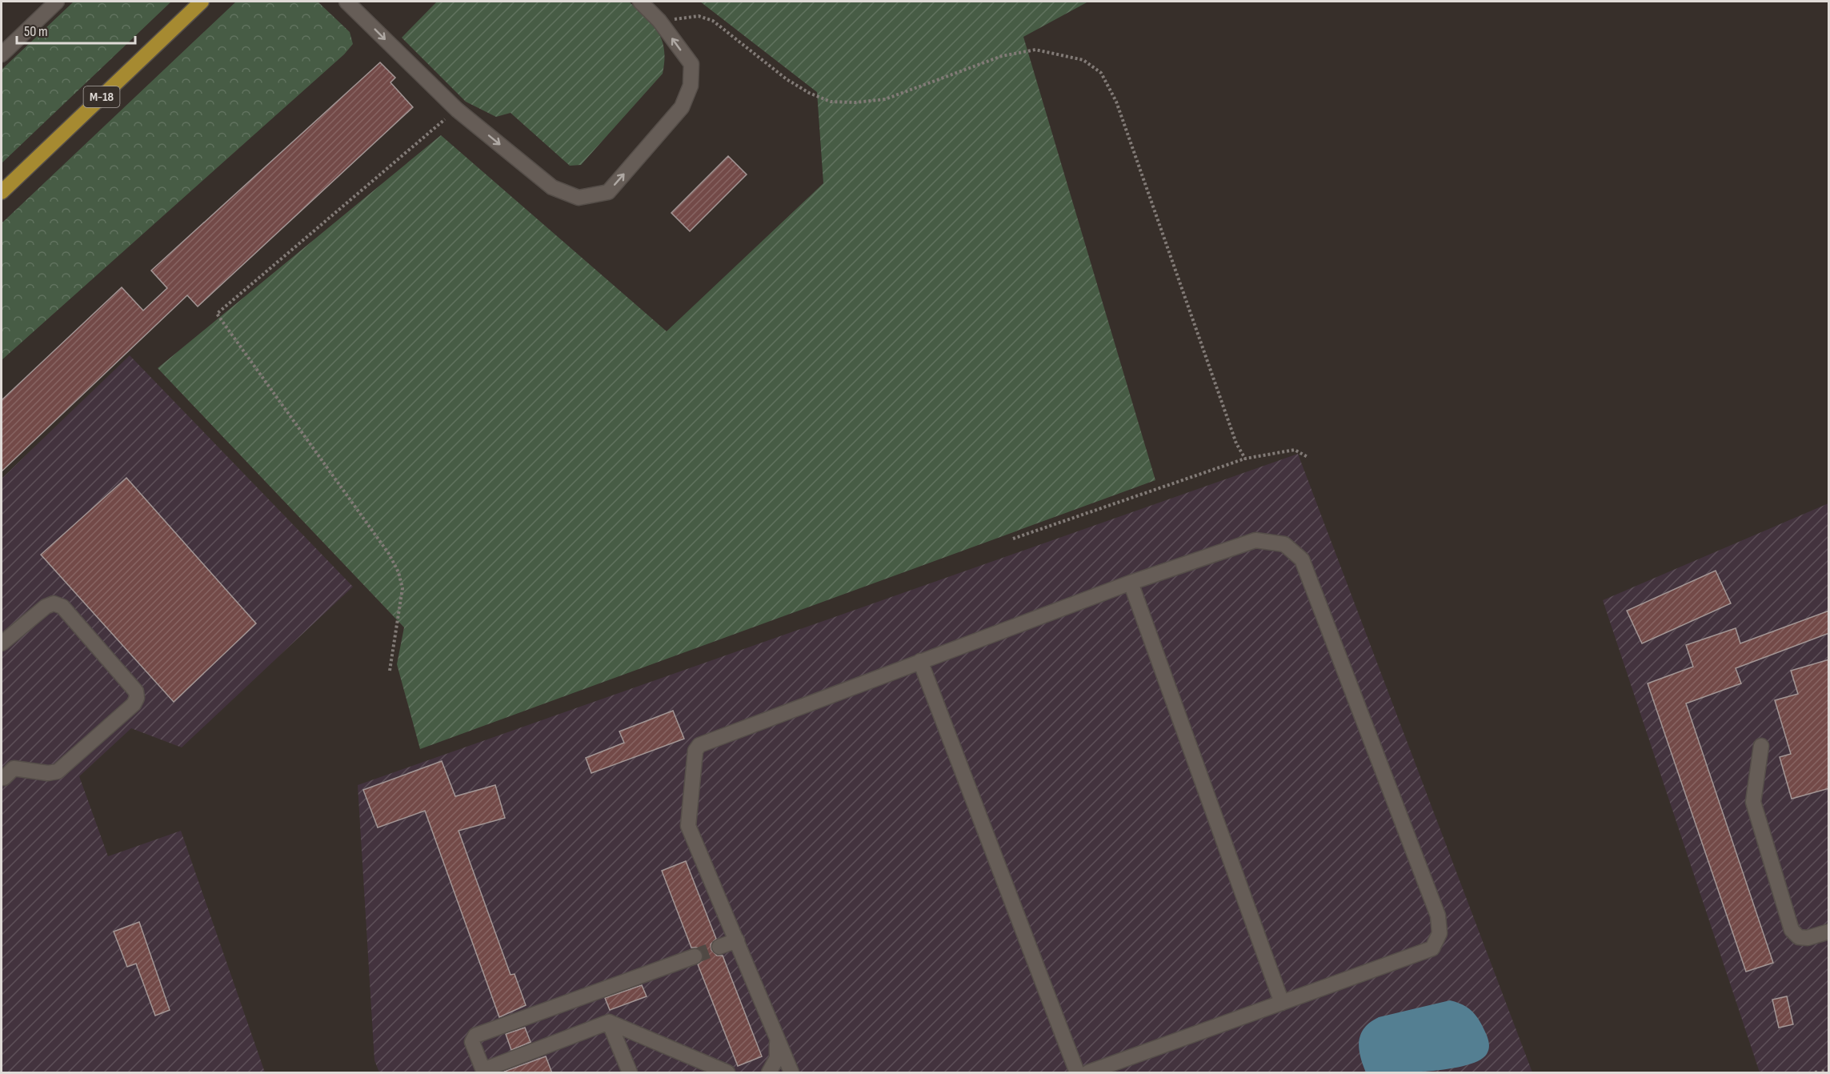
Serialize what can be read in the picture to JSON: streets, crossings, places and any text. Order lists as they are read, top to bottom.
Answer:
{
  "streets": {
    "highway": ["М-18"]
  },
  "scale_bar": "50 m"
}
